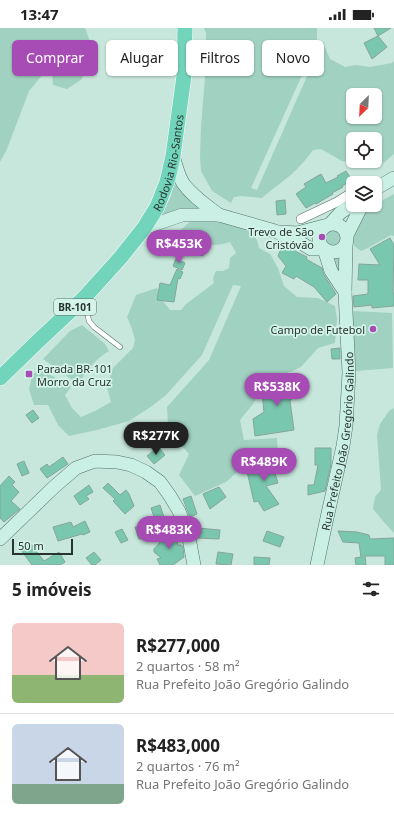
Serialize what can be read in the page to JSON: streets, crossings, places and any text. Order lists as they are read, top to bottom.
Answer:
{
  "streets": {
    "highway": ["Rodovia Rio-Santos", "BR-101"],
    "main road": ["Rua Prefeito João Gregório Galindo"]
  },
  "places": {
    "other": ["Trevo de São Cristóvão", "Campo de Futebol"],
    "transit": ["Parada BR-101 Morro da Cruz"]
  },
  "scale_bar": "50 m",
  "north": "bottom left",
  "page": {
    "status": "13:47",
    "chip": [
      "Comprar",
      "Alugar",
      "Filtros",
      "Novo"
    ],
    "price": [
      "R$453K",
      "R$538K",
      "R$277K",
      "R$489K",
      "R$483K"
    ],
    "scale": "50 m",
    "heading": "5 imóveis",
    "list": [
      {
        "name": "R$277,000",
        "note": "2 quartos · 58 m² · Rua Prefeito João Gregório Galindo"
      },
      {
        "name": "R$483,000",
        "note": "2 quartos · 76 m² · Rua Prefeito João Gregório Galindo"
      }
    ]
  }
}
